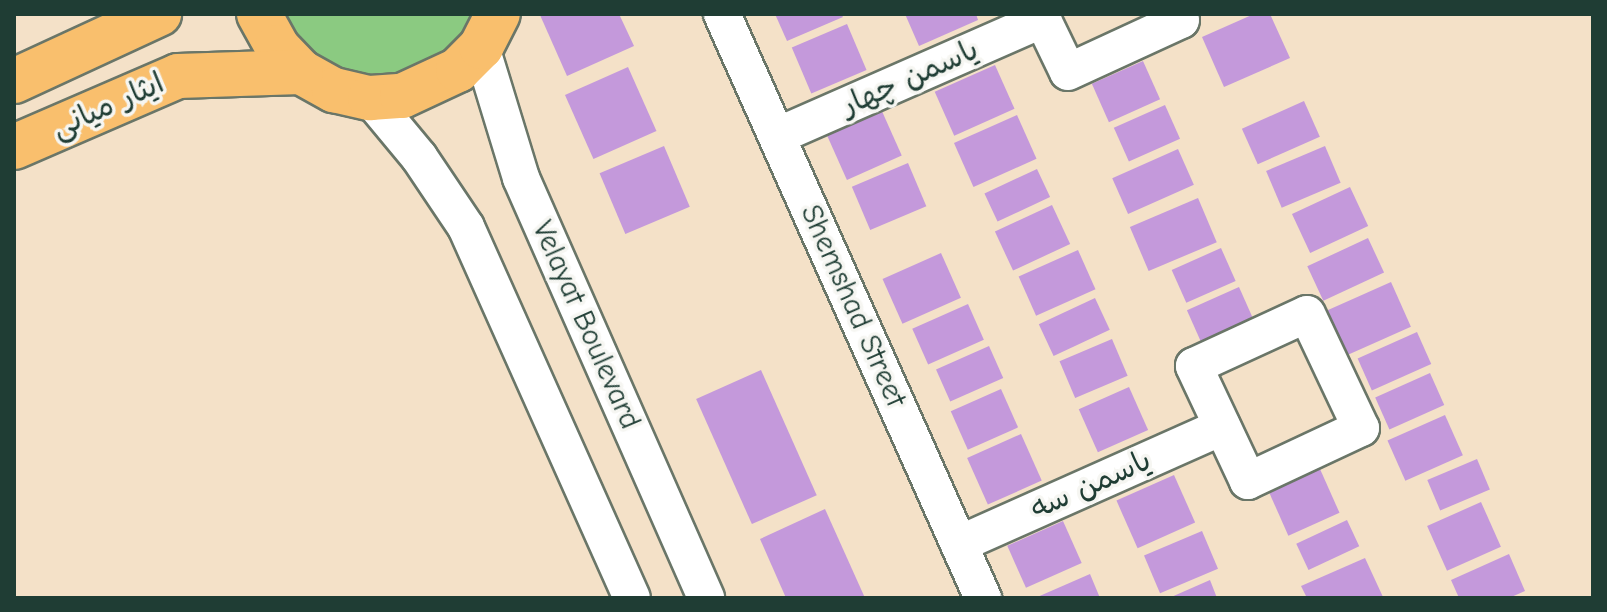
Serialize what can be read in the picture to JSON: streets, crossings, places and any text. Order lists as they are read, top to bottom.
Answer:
{
  "streets": {
    "main road": ["ایثار میانی"],
    "street": [
      "یاسمن چهار",
      "Shemshad Street",
      "Velayat Boulevard",
      "یاسمن سه"
    ]
  },
  "crossings": [
    ["یاسمن چهار", "Shemshad Street"],
    ["Shemshad Street", "یاسمن سه"]
  ]
}
